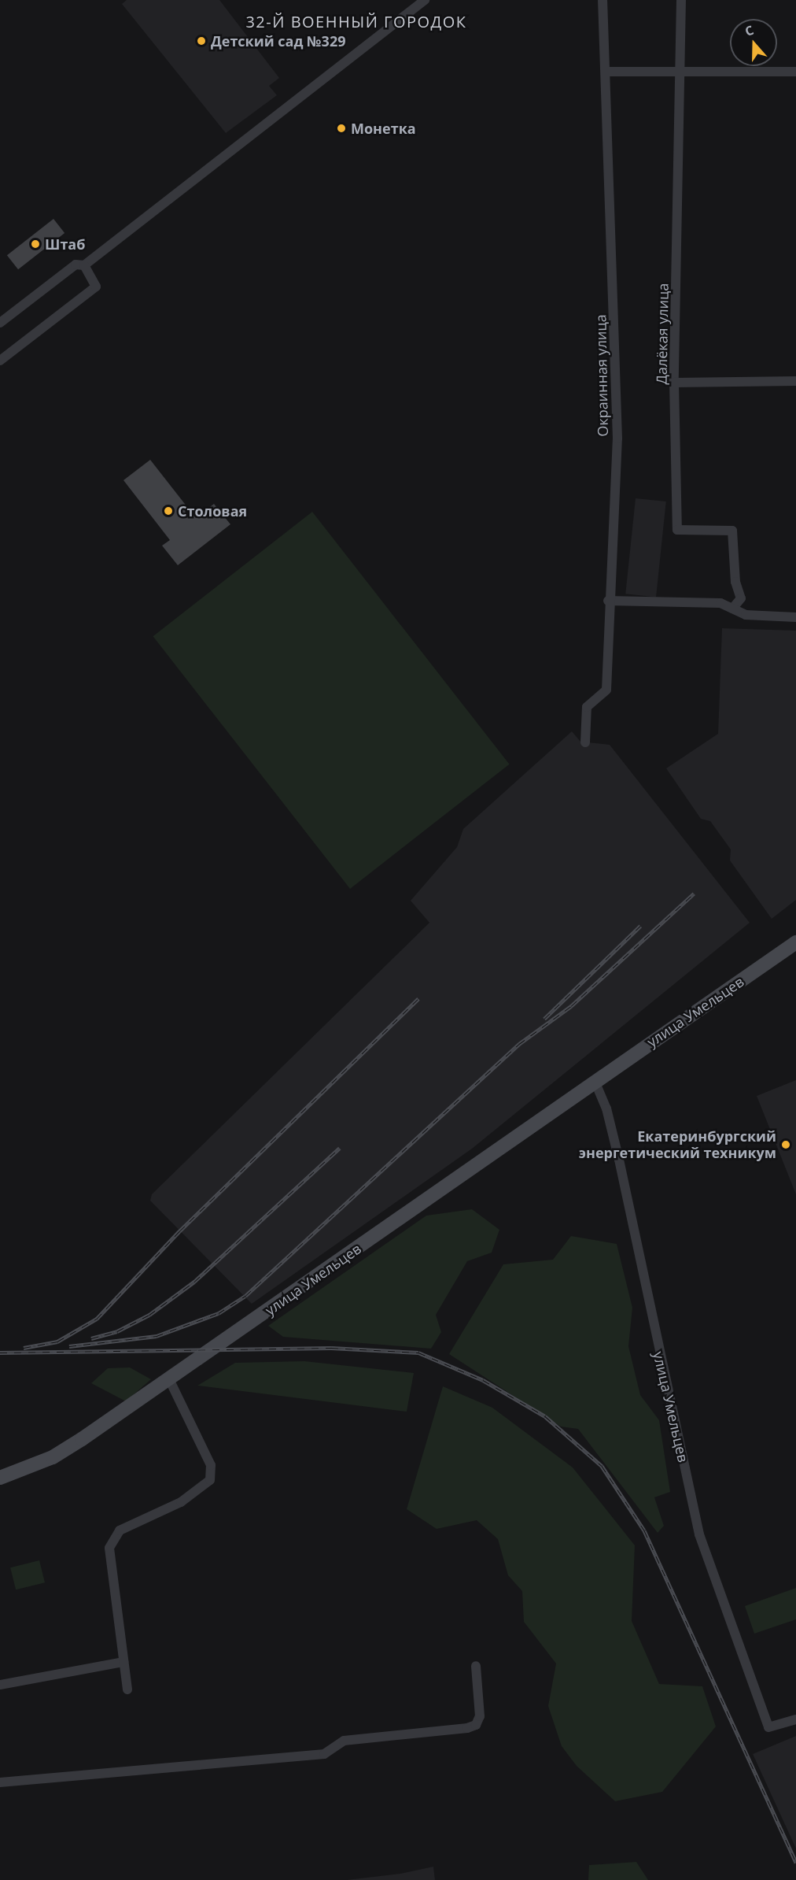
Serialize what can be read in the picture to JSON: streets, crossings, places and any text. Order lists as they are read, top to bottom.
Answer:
{
  "streets": {
    "street": ["Далёкая улица", "Окраинная улица", "улица Умельцев"]
  },
  "districts": ["32-Й ВОЕННЫЙ ГОРОДОК"],
  "places": [
    "Детский сад №329",
    "Монетка",
    "Штаб",
    "Столовая",
    "Екатеринбургский энергетический техникум"
  ],
  "north": "top"
}
